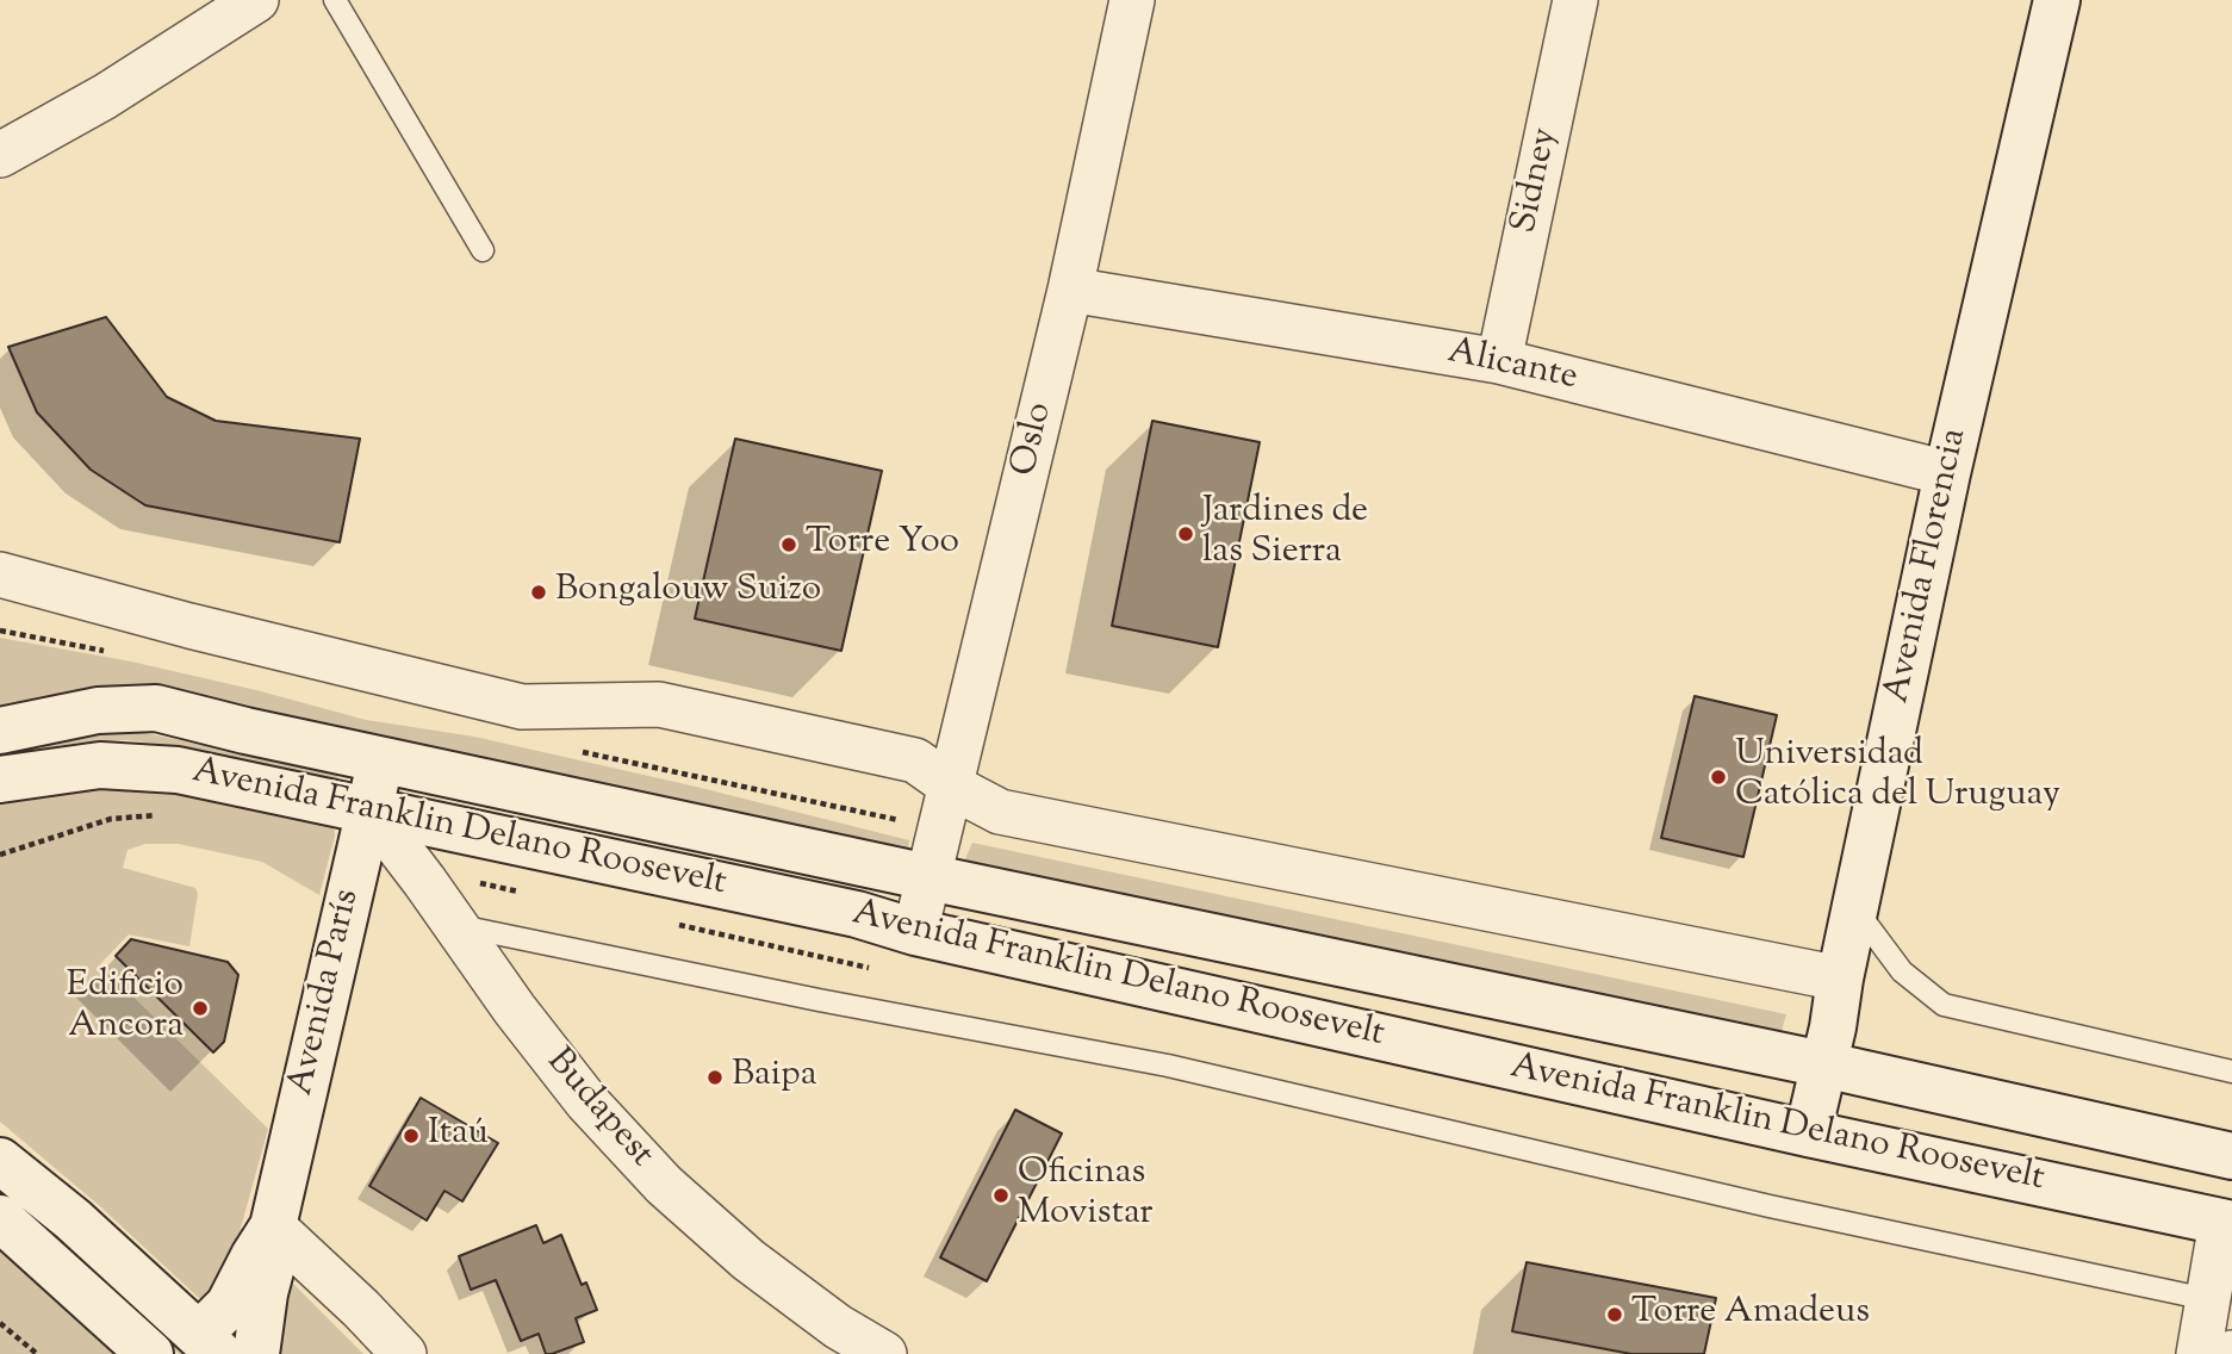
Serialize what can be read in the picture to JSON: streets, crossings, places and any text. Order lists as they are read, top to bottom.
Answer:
{
  "streets": {
    "main road": ["Avenida Florencia", "Avenida Franklin Delano Roosevelt", "Avenida París"],
    "street": [
      "Sidney",
      "Alicante",
      "Oslo",
      "Budapest"
    ]
  },
  "crossings": [
    ["Sidney", "Alicante"],
    ["Alicante", "Oslo"],
    ["Alicante", "Avenida Florencia"],
    ["Oslo", "Avenida Franklin Delano Roosevelt"],
    ["Avenida Florencia", "Avenida Franklin Delano Roosevelt"],
    ["Avenida Franklin Delano Roosevelt", "Avenida París"],
    ["Avenida Franklin Delano Roosevelt", "Budapest"],
    ["Avenida París", "Budapest"]
  ],
  "places": [
    "Jardines de las Sierra",
    "Torre Yoo",
    "Bongalouw Suizo",
    "Universidad Católica del Uruguay",
    "Edificio Ancora",
    "Baipa",
    "Itaú",
    "Oficinas Movistar",
    "Torre Amadeus"
  ]
}
